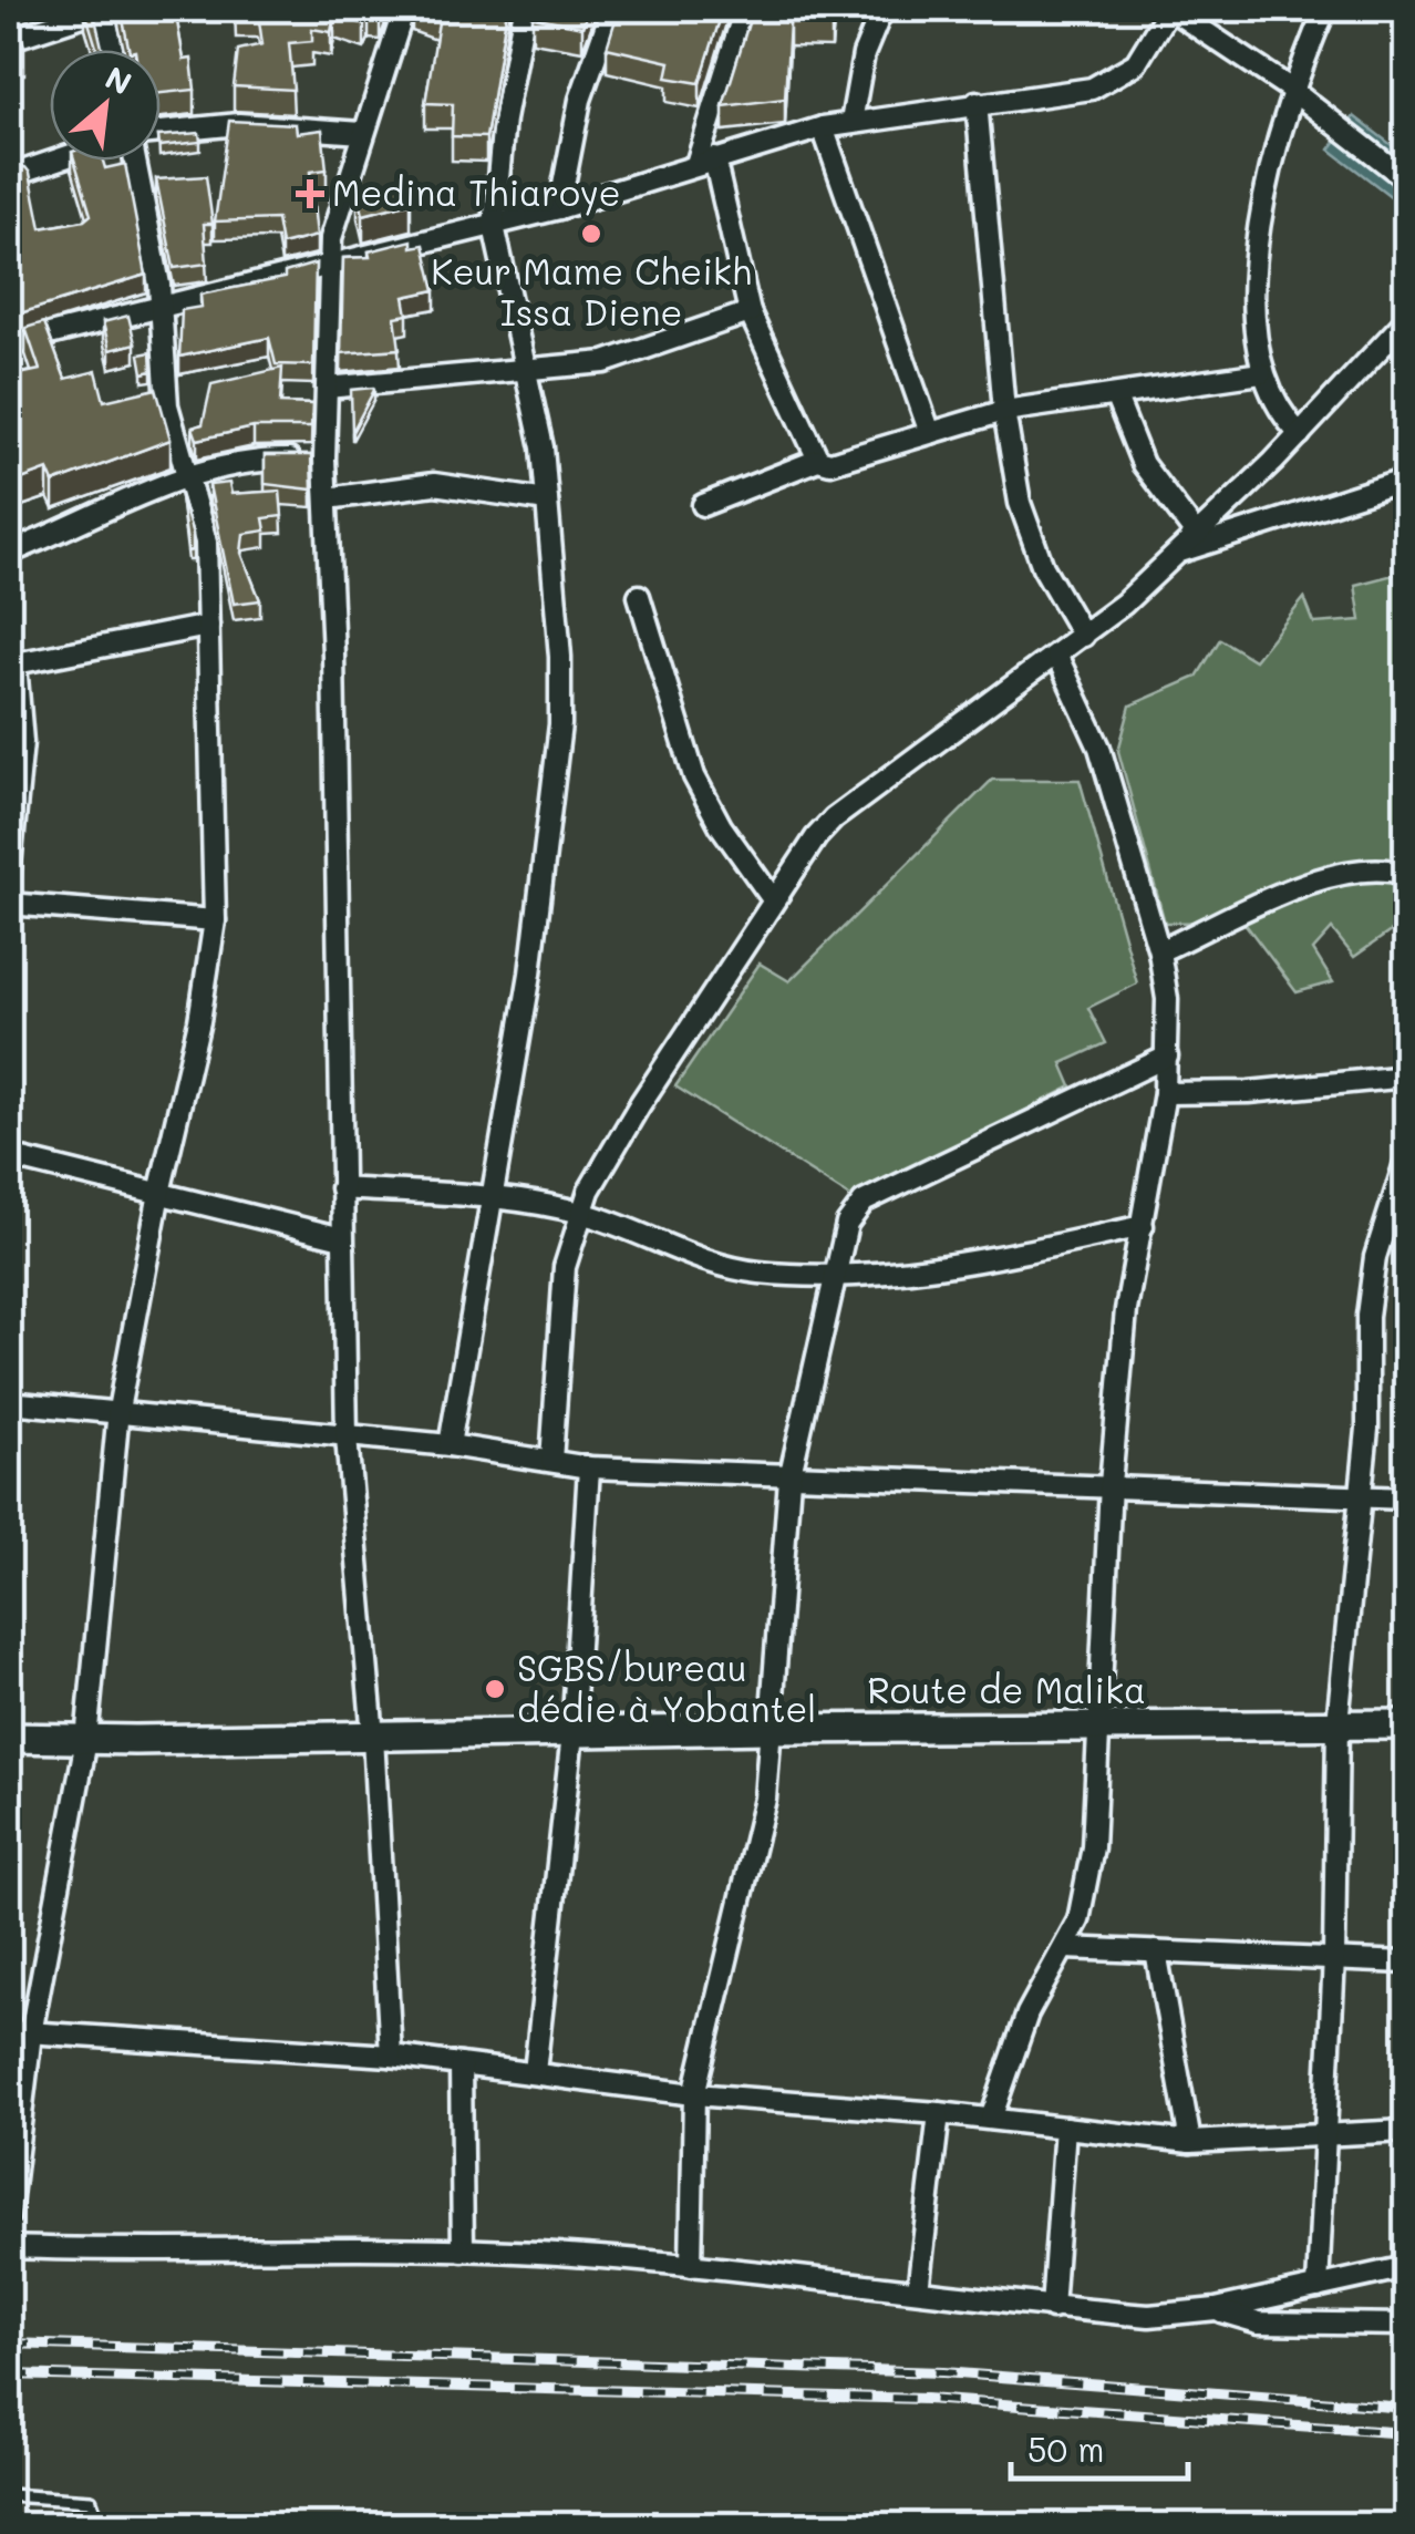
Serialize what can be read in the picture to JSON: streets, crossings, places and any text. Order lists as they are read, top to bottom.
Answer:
{
  "streets": {
    "main road": ["Route de Malika"]
  },
  "places": {
    "health": ["Medina Thiaroye"],
    "other": ["Keur Mame Cheikh Issa Diene", "SGBS/bureau dédie à Yobantel"]
  },
  "scale_bar": "50 m",
  "north": "top right"
}
